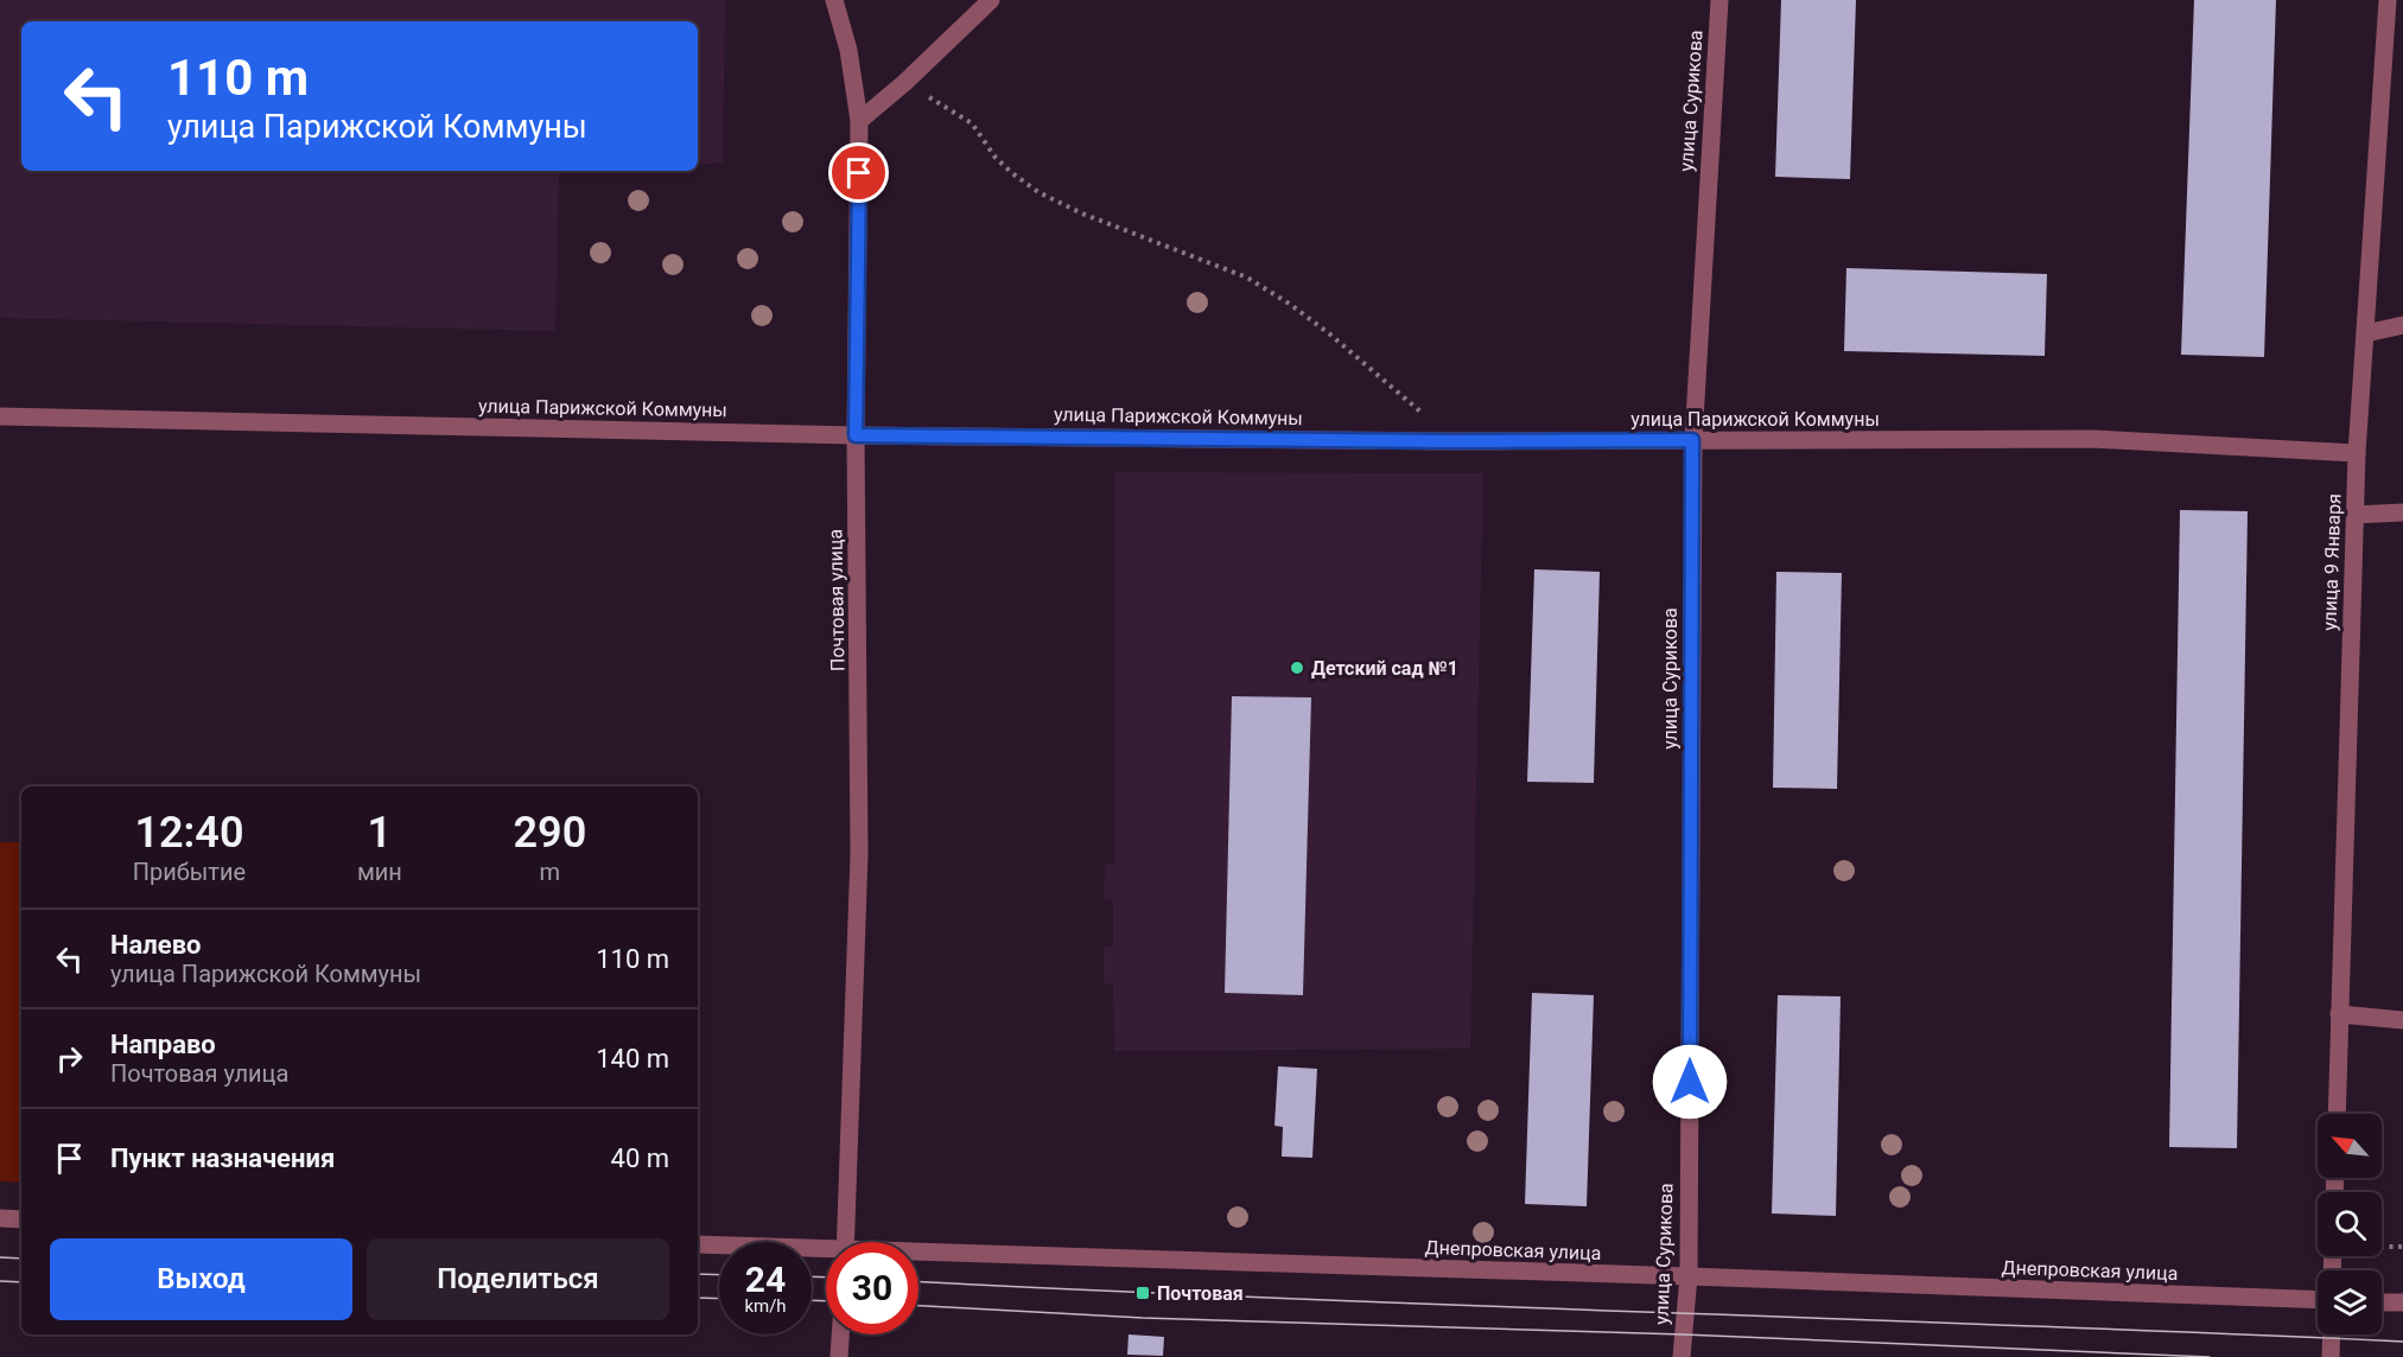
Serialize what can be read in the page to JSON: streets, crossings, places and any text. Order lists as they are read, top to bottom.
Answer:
{
  "streets": {
    "street": [
      "улица Сурикова",
      "улица Парижской Коммуны",
      "улица 9 Января",
      "Почтовая улица",
      "Днепровская улица"
    ]
  },
  "crossings": [
    ["улица Сурикова", "улица Парижской Коммуны"],
    ["улица Сурикова", "Днепровская улица"],
    ["улица Парижской Коммуны", "улица 9 Января"],
    ["улица Парижской Коммуны", "Почтовая улица"]
  ],
  "places": {
    "other": ["Детский сад №1"],
    "transit": ["Почтовая"]
  },
  "north": "top left",
  "page": {
    "turn": ["110 m", "улица Парижской Коммуны"],
    "eta": [
      "12:40",
      "Прибытие",
      "1",
      "мин",
      "290",
      "m"
    ],
    "list": [
      {
        "name": "Налево",
        "note": "улица Парижской Коммуны",
        "value": "110 m"
      },
      {
        "name": "Направо",
        "note": "Почтовая улица",
        "value": "140 m"
      },
      {
        "name": "Пункт назначения",
        "value": "40 m"
      }
    ],
    "buttons": ["Выход", "Поделиться"],
    "speed": "24 km/h",
    "limit": "30"
  }
}
